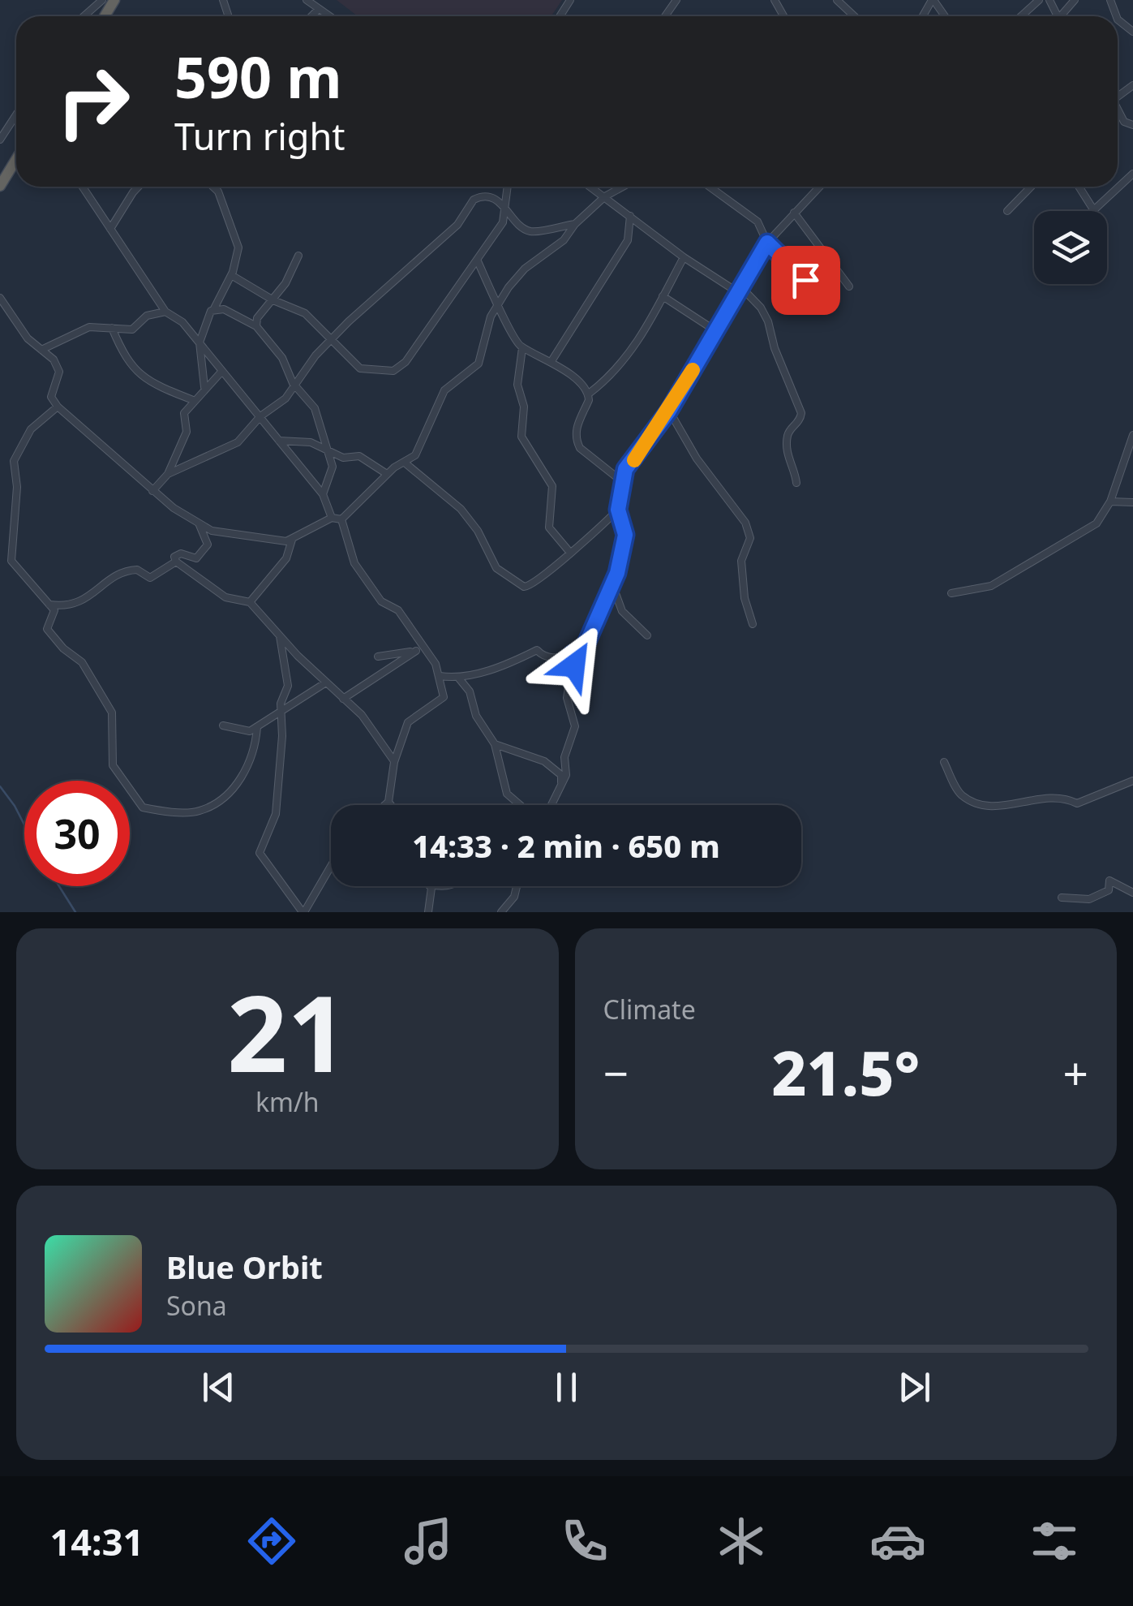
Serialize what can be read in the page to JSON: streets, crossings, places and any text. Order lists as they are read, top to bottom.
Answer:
{
  "page": {
    "turn": ["590 m", "Turn right"],
    "limit": "30",
    "trip": "14:33 · 2 min · 650 m",
    "tile": [
      ["21", "km/h"],
      "Climate"
    ],
    "heat": ["−", "21.5°", "+"],
    "song": ["Blue Orbit", "Sona"],
    "tabs": "14:31"
  }
}
